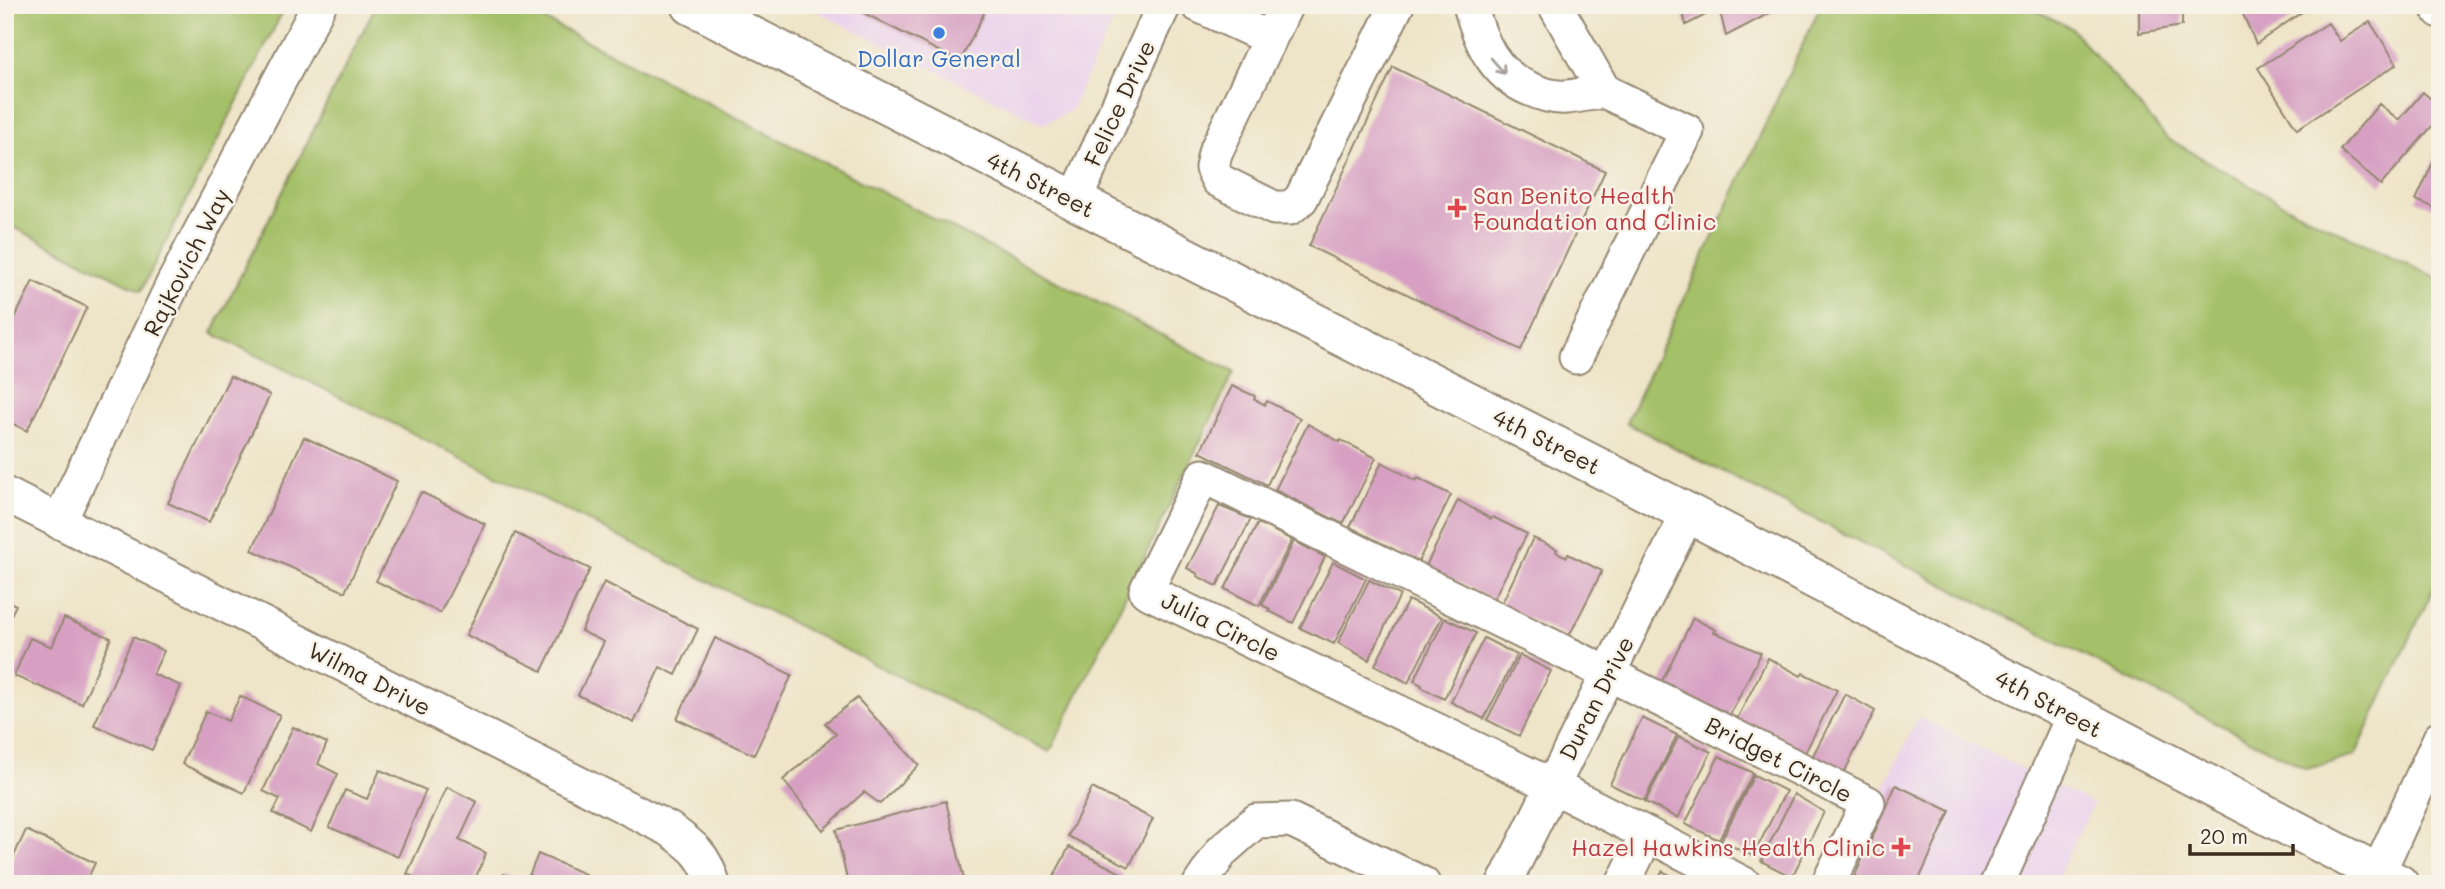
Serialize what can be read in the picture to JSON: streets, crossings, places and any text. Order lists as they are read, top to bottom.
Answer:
{
  "streets": {
    "main road": ["4th Street"],
    "street": [
      "Felice Drive",
      "Rajkovich Way",
      "Julia Circle",
      "Wilma Drive",
      "Duran Drive",
      "Bridget Circle"
    ]
  },
  "crossings": [
    ["Felice Drive", "4th Street"],
    ["4th Street", "Duran Drive"],
    ["Rajkovich Way", "Wilma Drive"],
    ["Julia Circle", "Duran Drive"],
    ["Julia Circle", "Bridget Circle"],
    ["Duran Drive", "Bridget Circle"]
  ],
  "places": {
    "other": ["Dollar General"],
    "health": ["San Benito Health Foundation and Clinic", "Hazel Hawkins Health Clinic"]
  },
  "scale_bar": "20 m"
}
